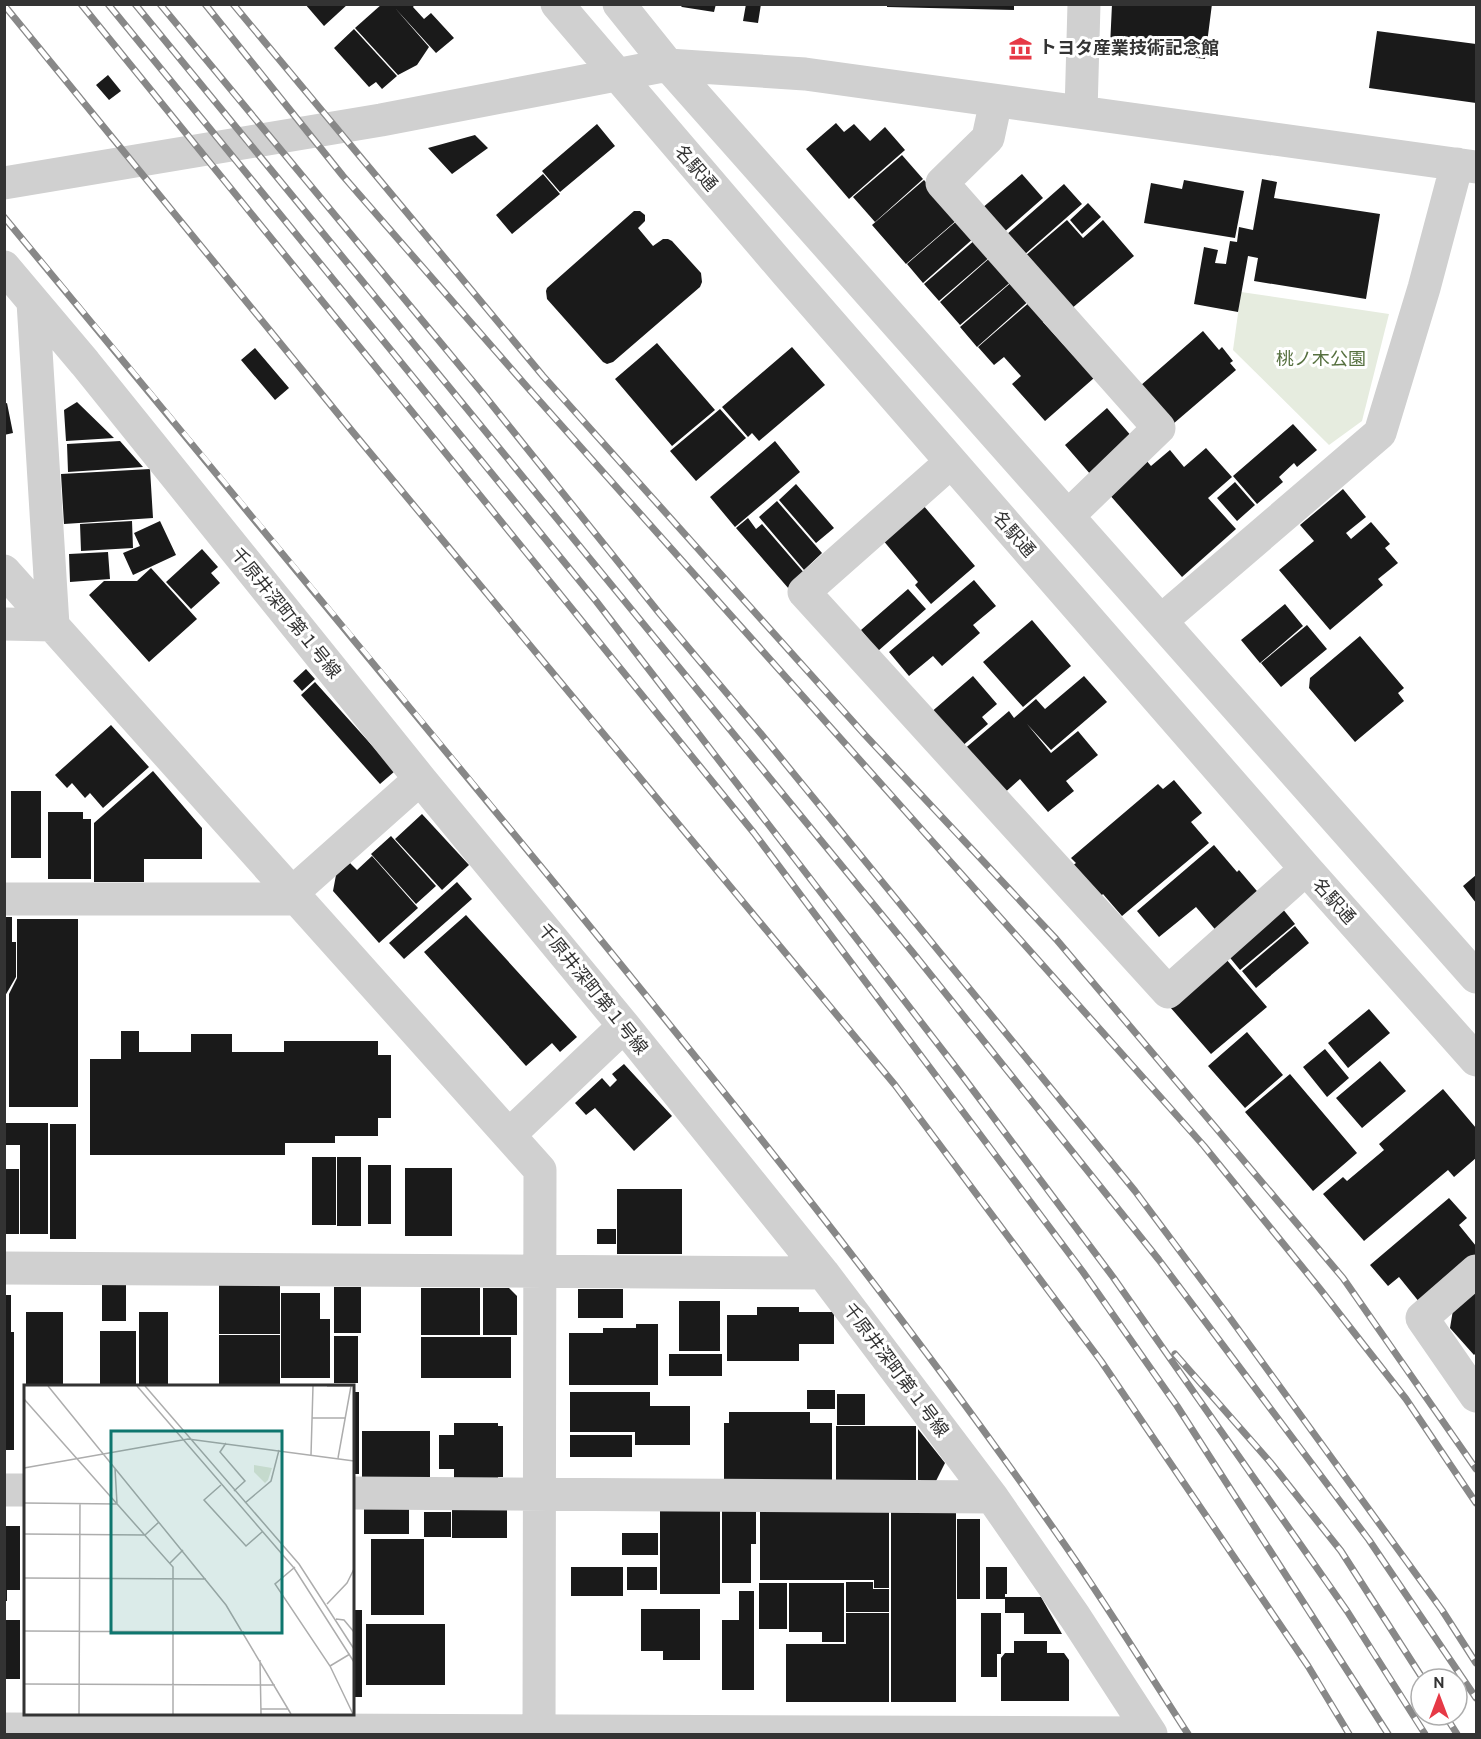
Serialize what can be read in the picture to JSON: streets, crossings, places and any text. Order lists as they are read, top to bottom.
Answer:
{
  "streets": {
    "street": ["名駅通", "千原井深町第１号線"]
  },
  "parks": ["桃ノ木公園"],
  "places": {
    "museum": ["トヨタ産業技術記念館"]
  },
  "north": "top"
}
